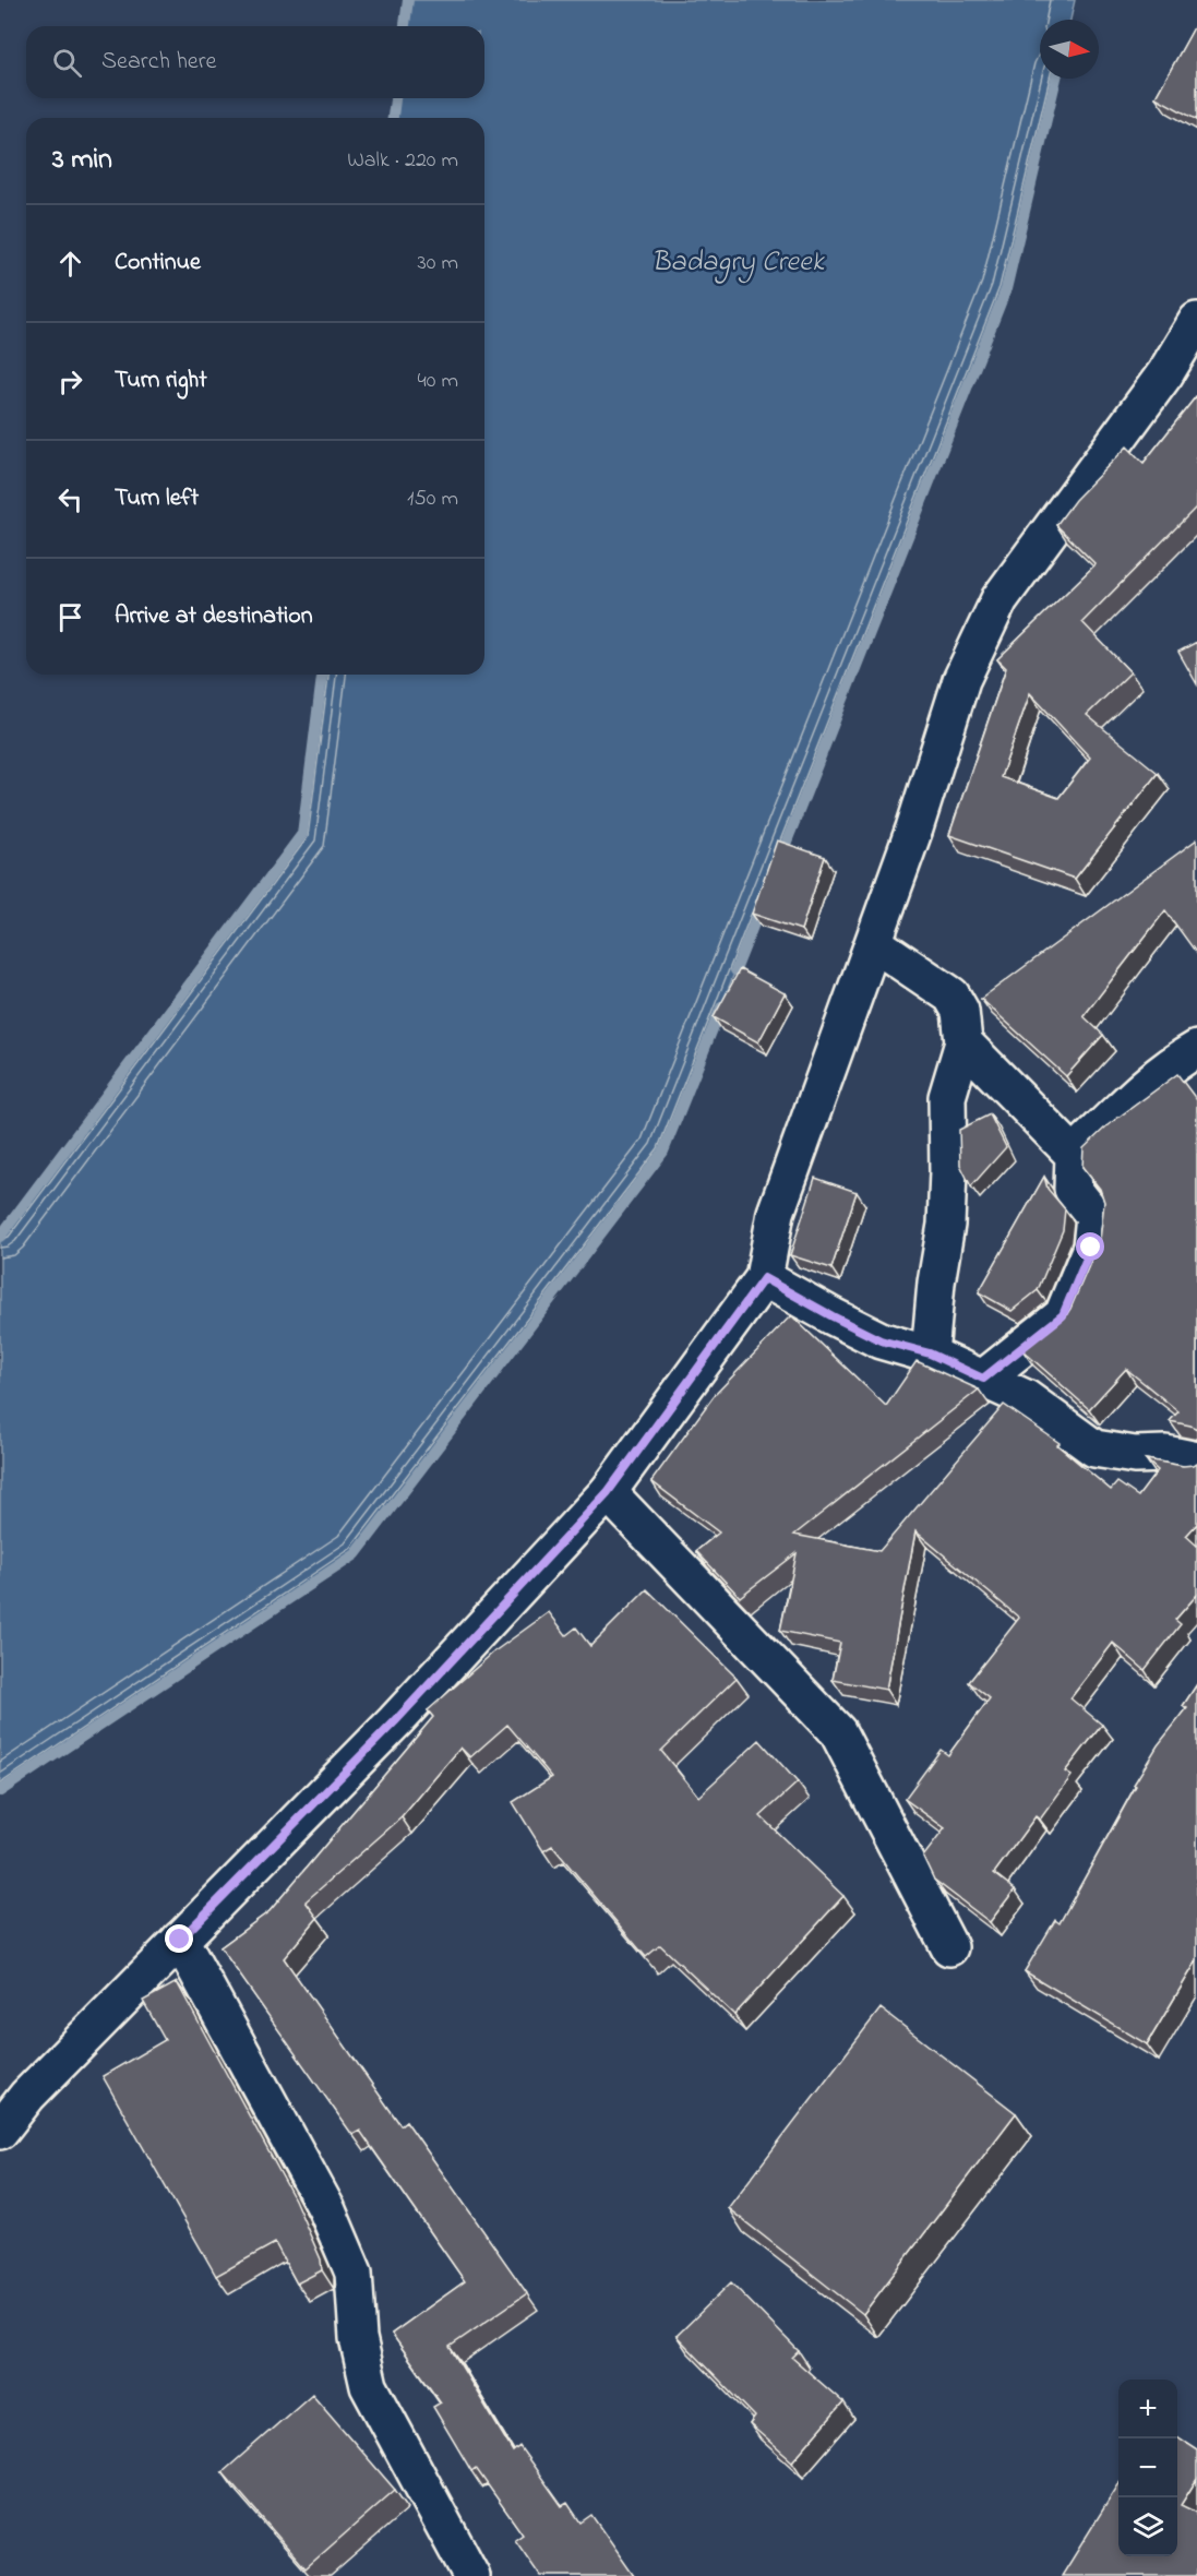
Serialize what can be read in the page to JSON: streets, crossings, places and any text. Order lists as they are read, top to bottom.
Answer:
{
  "water": ["Badagry Creek"],
  "north": "right",
  "page": {
    "search": "Search here",
    "heading": ["3 min", "Walk · 220 m"],
    "list": [
      ["Continue", "30 m"],
      ["Turn right", "40 m"],
      ["Turn left", "150 m"],
      "Arrive at destination"
    ],
    "map_buttons": ["+", "−"]
  }
}
